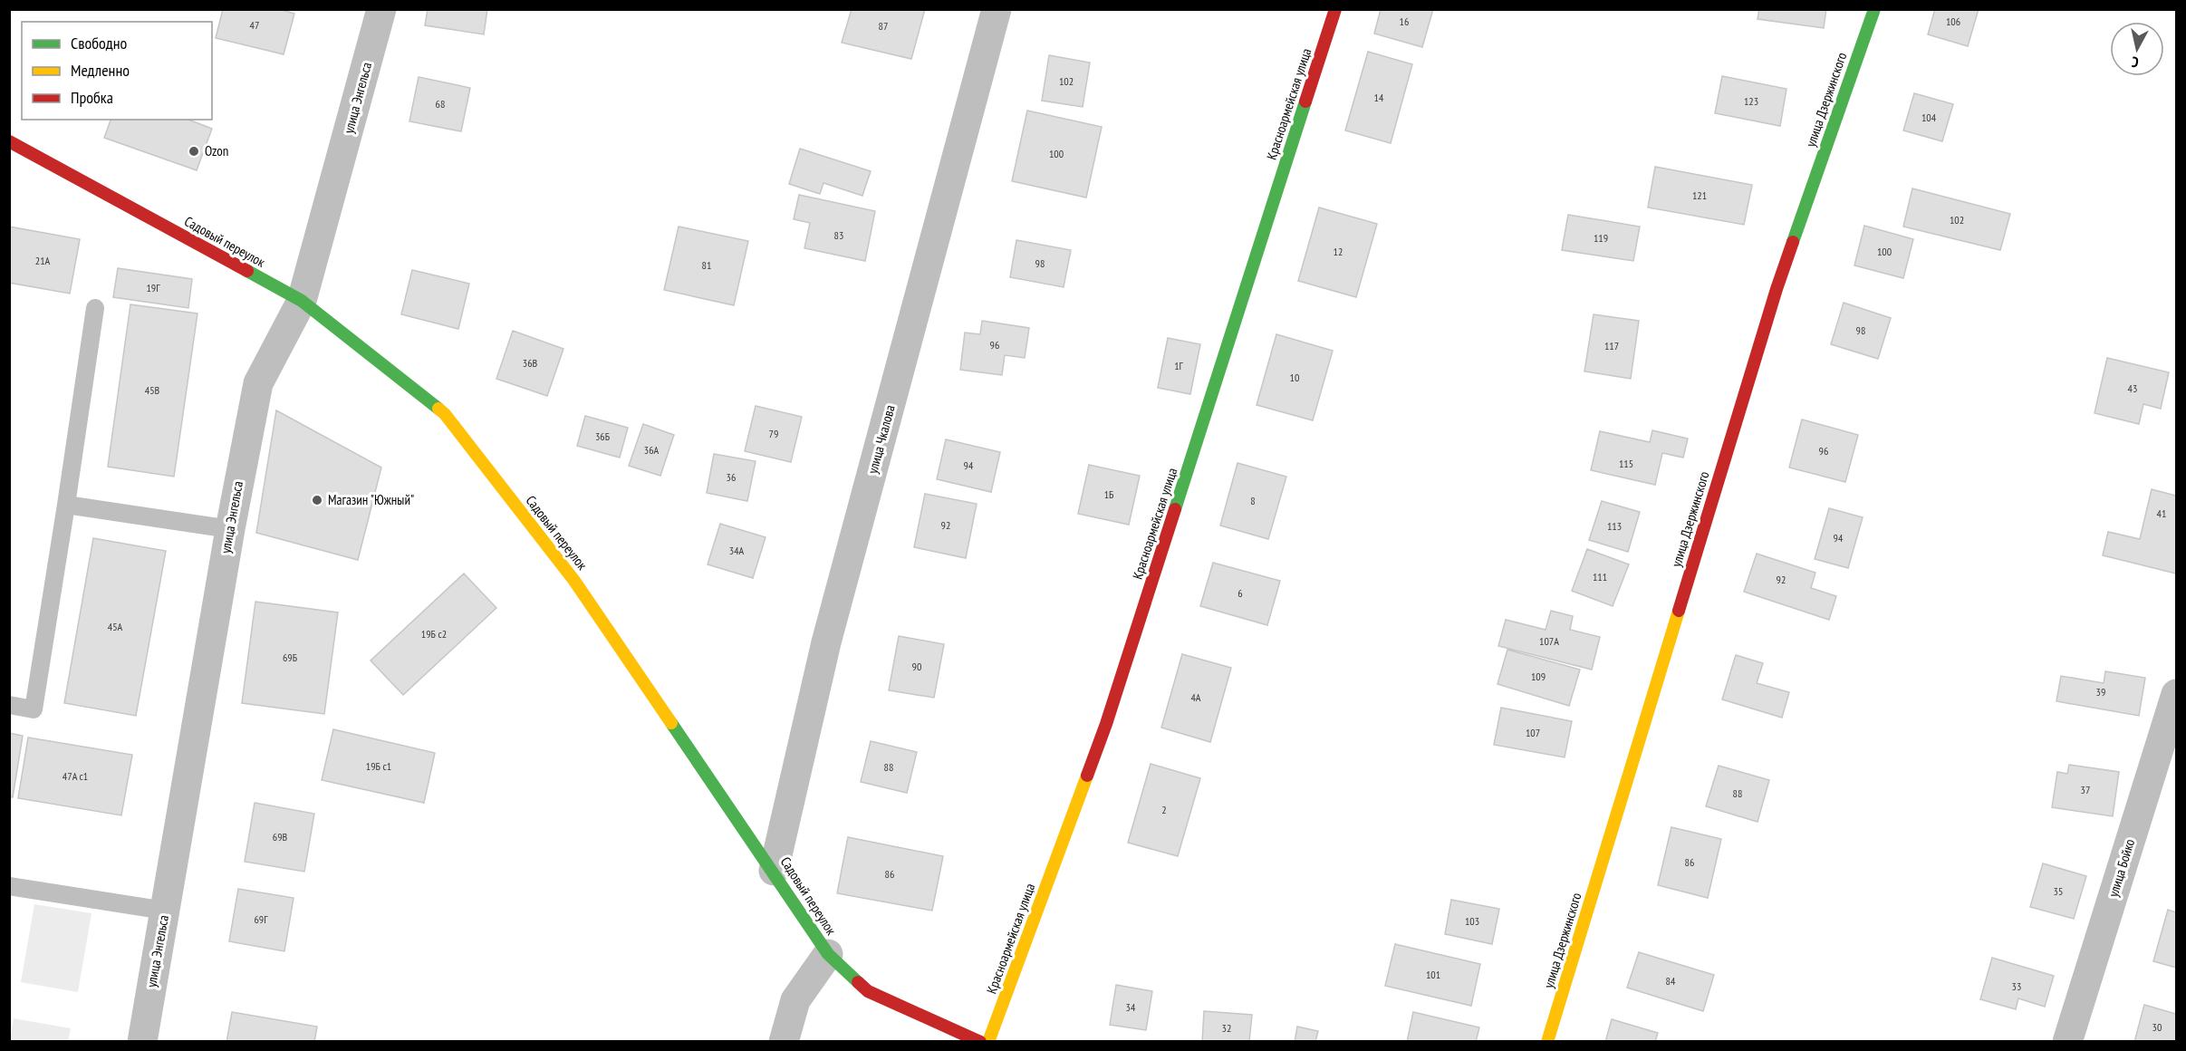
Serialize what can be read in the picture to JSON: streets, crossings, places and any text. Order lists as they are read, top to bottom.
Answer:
{
  "streets": {
    "street": [
      "улица Энгельса",
      "улица Дзержинского",
      "Красноармейская улица",
      "Садовый переулок",
      "улица Чкалова",
      "улица Бойко"
    ]
  },
  "crossings": [
    ["улица Энгельса", "Садовый переулок"],
    ["Садовый переулок", "улица Чкалова"]
  ],
  "places": ["Ozon", "Магазин \"Южный\""],
  "house_numbers": [
    "16",
    "106",
    "47",
    "87",
    "102",
    "14",
    "123",
    "68",
    "104",
    "100",
    "121",
    "102",
    "83",
    "119",
    "12",
    "100",
    "21А",
    "98",
    "81",
    "19Г",
    "98",
    "96",
    "117",
    "36В",
    "1Г",
    "10",
    "43",
    "45В",
    "79",
    "36Б",
    "36А",
    "96",
    "115",
    "94",
    "36",
    "1Б",
    "8",
    "41",
    "92",
    "113",
    "94",
    "34А",
    "111",
    "92",
    "6",
    "45А",
    "19Б с2",
    "107А",
    "69Б",
    "90",
    "109",
    "39",
    "4А",
    "107",
    "19Б с1",
    "88",
    "47А с1",
    "37",
    "88",
    "2",
    "69В",
    "86",
    "86",
    "35",
    "69Г",
    "103",
    "101",
    "84",
    "33",
    "34",
    "30",
    "32"
  ],
  "legend": ["Свободно", "Медленно", "Пробка"],
  "north": "bottom"
}
